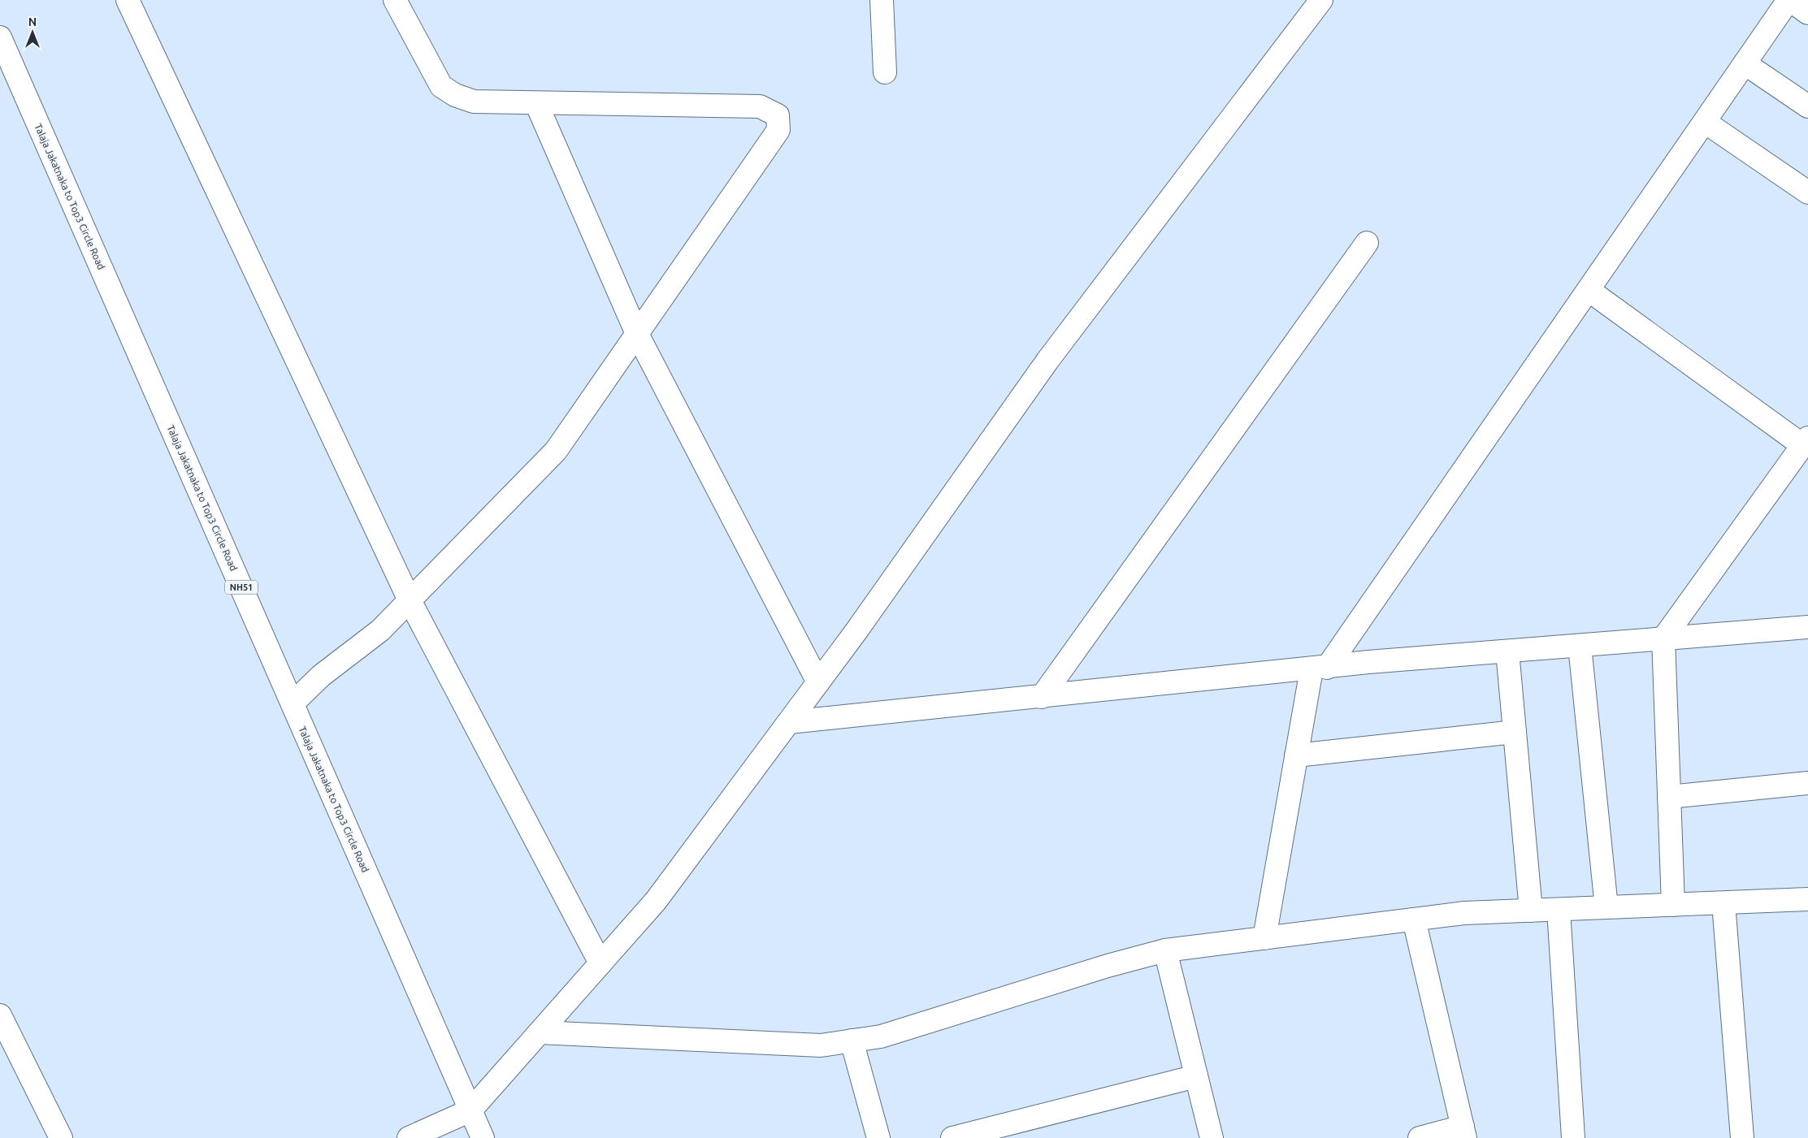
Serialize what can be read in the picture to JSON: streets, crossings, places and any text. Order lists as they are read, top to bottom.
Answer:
{
  "streets": {
    "main road": ["Talaja Jakatnaka to Top3 Circle Road", "NH51"]
  },
  "north": "top"
}
